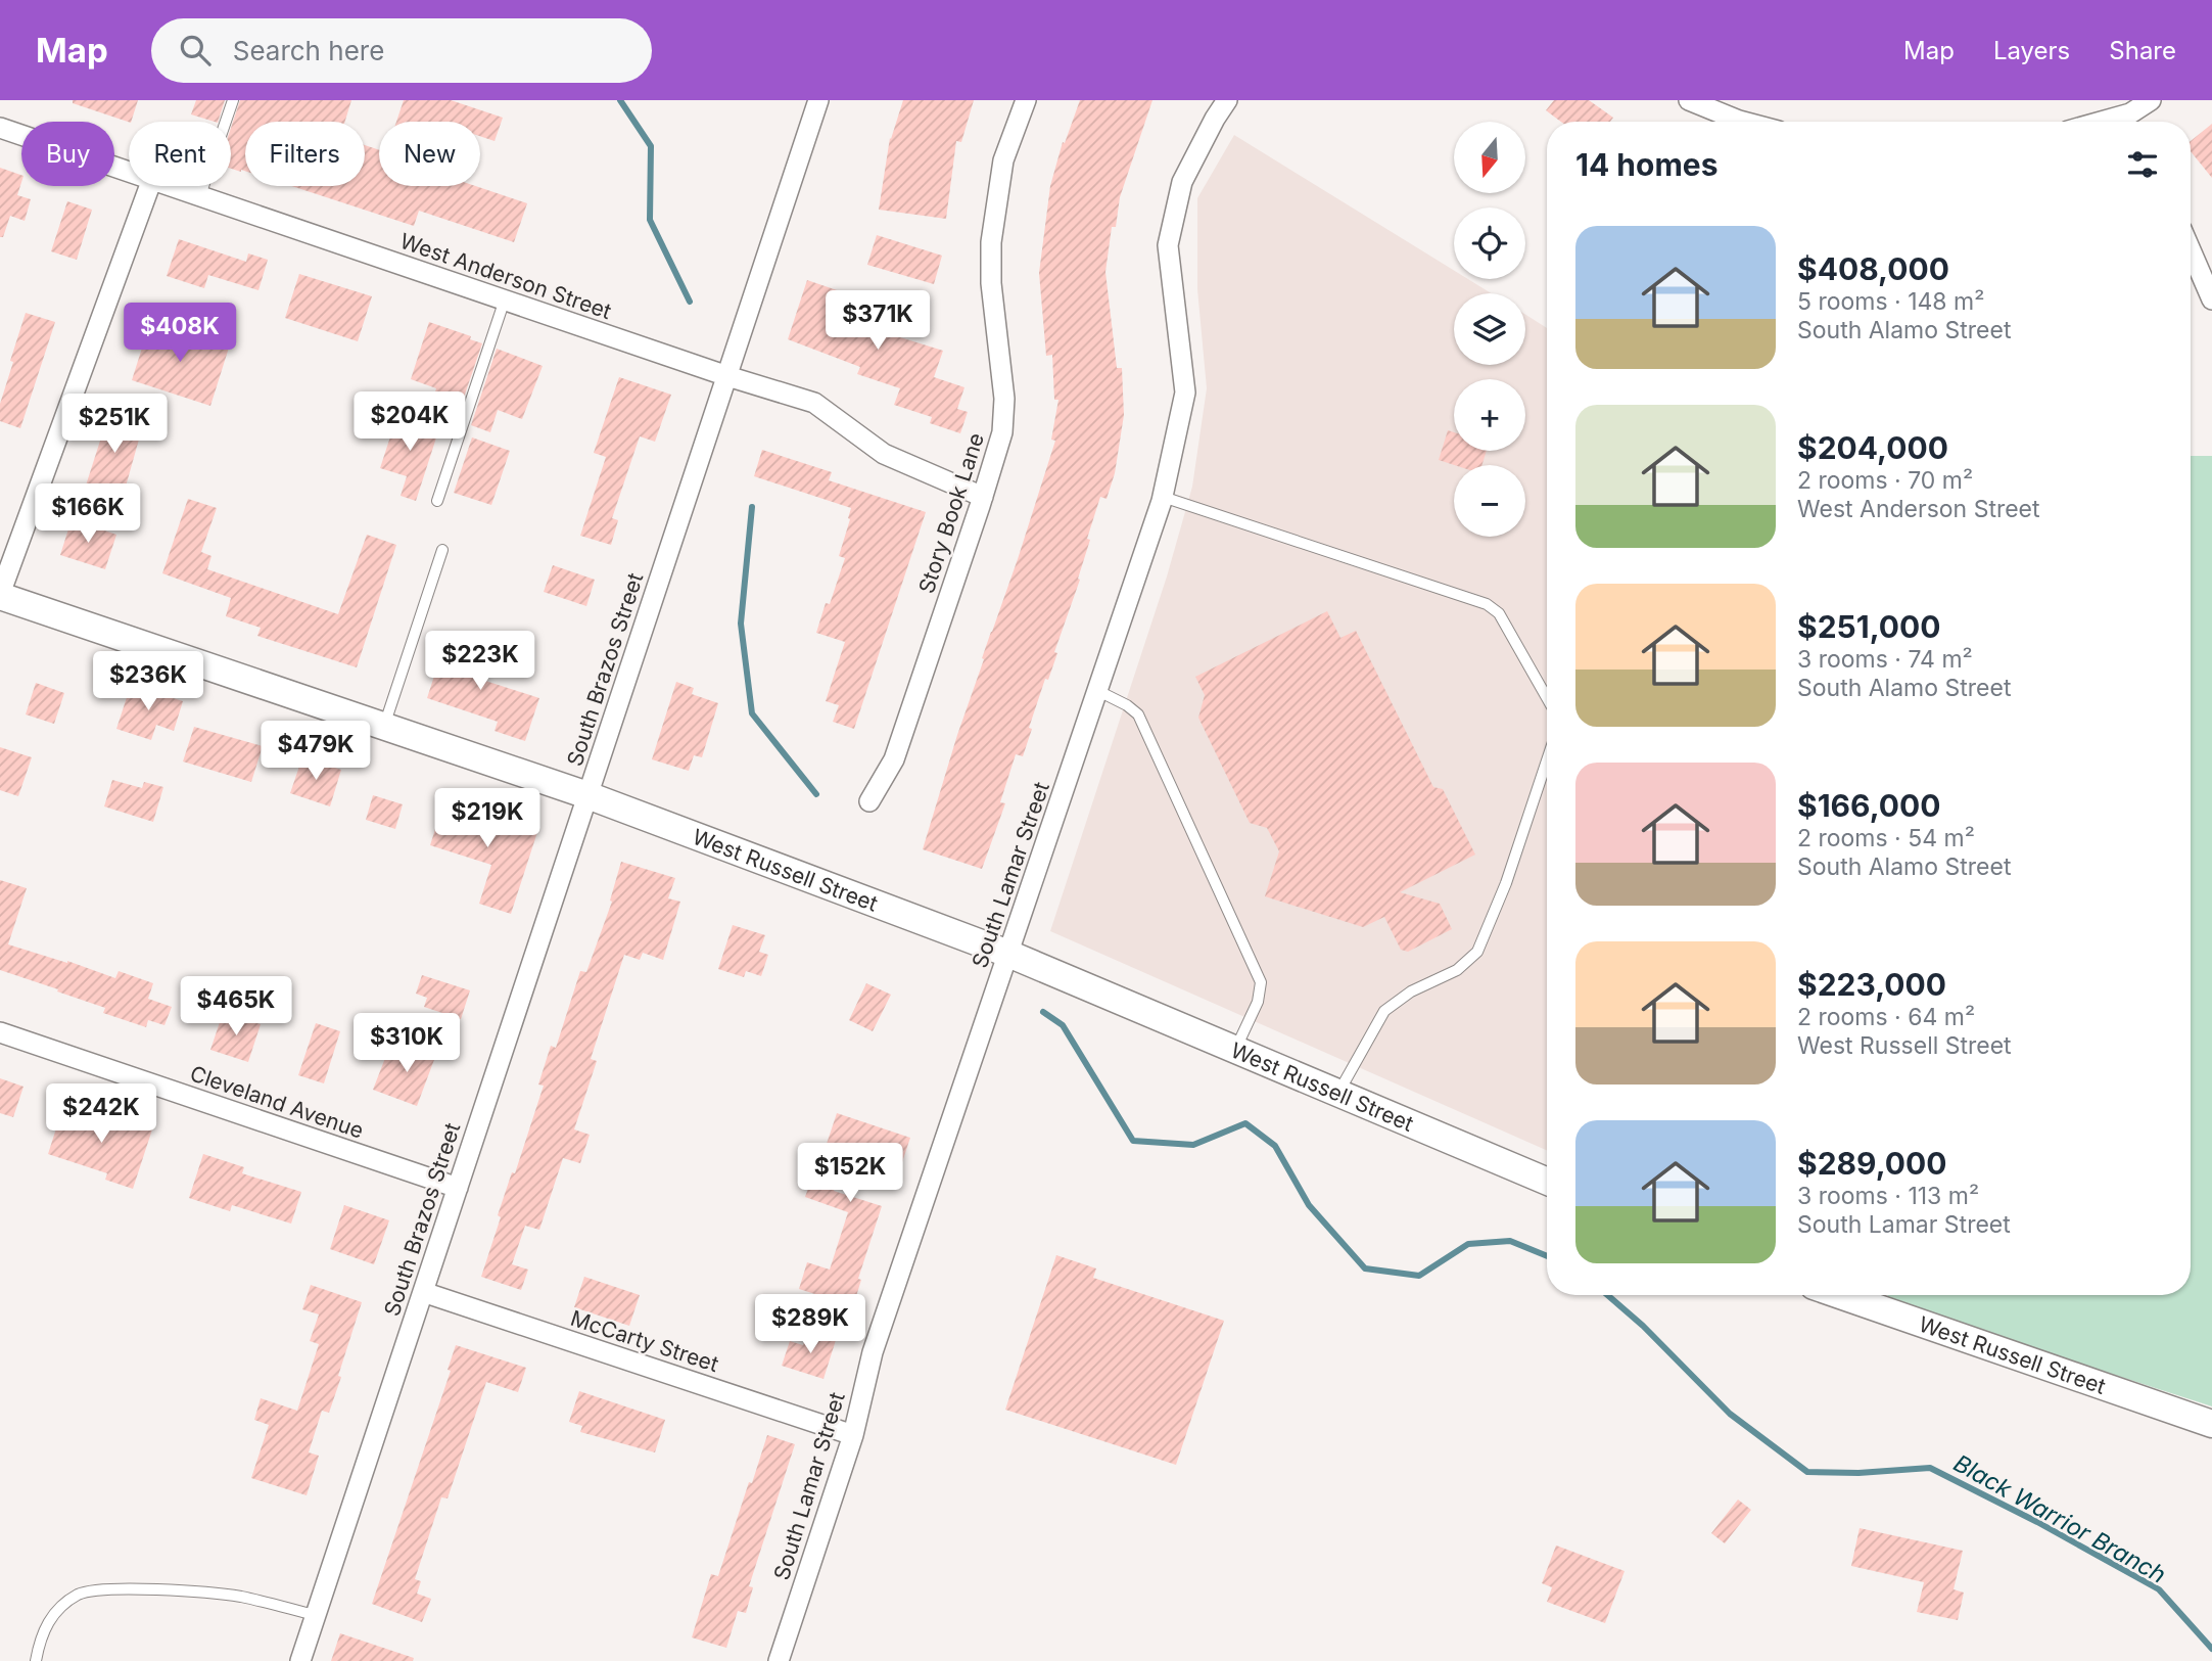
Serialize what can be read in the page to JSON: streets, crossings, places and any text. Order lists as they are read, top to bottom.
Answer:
{
  "streets": {
    "street": [
      "West Anderson Street",
      "Story Book Lane",
      "South Brazos Street",
      "West Russell Street",
      "South Lamar Street",
      "Cleveland Avenue",
      "McCarty Street"
    ]
  },
  "crossings": [
    ["West Anderson Street", "Story Book Lane"],
    ["West Anderson Street", "South Brazos Street"],
    ["South Brazos Street", "West Russell Street"],
    ["South Brazos Street", "Cleveland Avenue"],
    ["South Brazos Street", "McCarty Street"],
    ["West Russell Street", "South Lamar Street"],
    ["South Lamar Street", "McCarty Street"]
  ],
  "water": ["Black Warrior Branch"],
  "north": "bottom",
  "page": {
    "header": "Map",
    "search": "Search here",
    "nav": ["Map", "Layers", "Share"],
    "map_buttons": ["+", "−"],
    "chip": [
      "Buy",
      "Rent",
      "Filters",
      "New"
    ],
    "heading": "14 homes",
    "list": [
      {
        "name": "$408,000",
        "note": "5 rooms · 148 m² · South Alamo Street"
      },
      {
        "name": "$204,000",
        "note": "2 rooms · 70 m² · West Anderson Street"
      },
      {
        "name": "$251,000",
        "note": "3 rooms · 74 m² · South Alamo Street"
      },
      {
        "name": "$166,000",
        "note": "2 rooms · 54 m² · South Alamo Street"
      },
      {
        "name": "$223,000",
        "note": "2 rooms · 64 m² · West Russell Street"
      },
      {
        "name": "$289,000",
        "note": "3 rooms · 113 m² · South Lamar Street"
      }
    ],
    "price": [
      "$371K",
      "$408K",
      "$204K",
      "$251K",
      "$166K",
      "$223K",
      "$236K",
      "$479K",
      "$219K",
      "$465K",
      "$310K",
      "$242K",
      "$152K",
      "$289K"
    ]
  }
}
